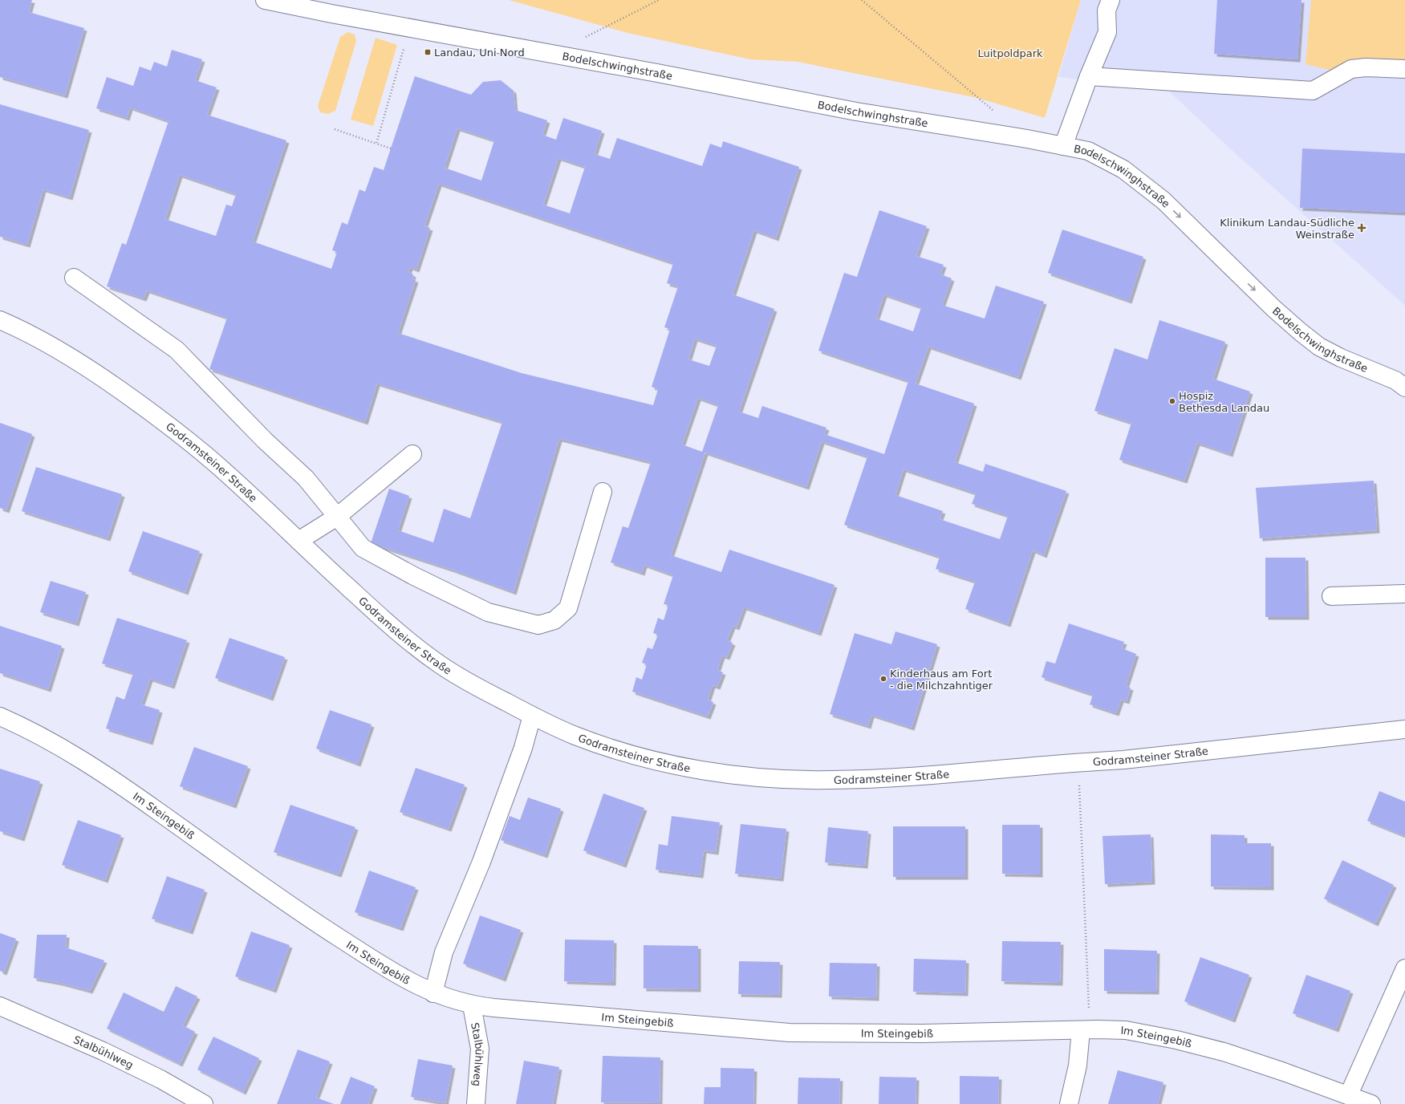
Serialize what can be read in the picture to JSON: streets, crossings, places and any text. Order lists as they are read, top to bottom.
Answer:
{
  "streets": {
    "street": [
      "Bodelschwinghstraße",
      "Godramsteiner Straße",
      "Im Steingebiß",
      "Stalbühlweg"
    ]
  },
  "crossings": [
    ["Im Steingebiß", "Stalbühlweg"]
  ],
  "parks": ["Luitpoldpark"],
  "places": {
    "transit": ["Landau, Uni Nord"],
    "health": ["Klinikum Landau-Südliche Weinstraße"],
    "other": ["Hospiz Bethesda Landau", "Kinderhaus am Fort - die Milchzahntiger"]
  }
}
